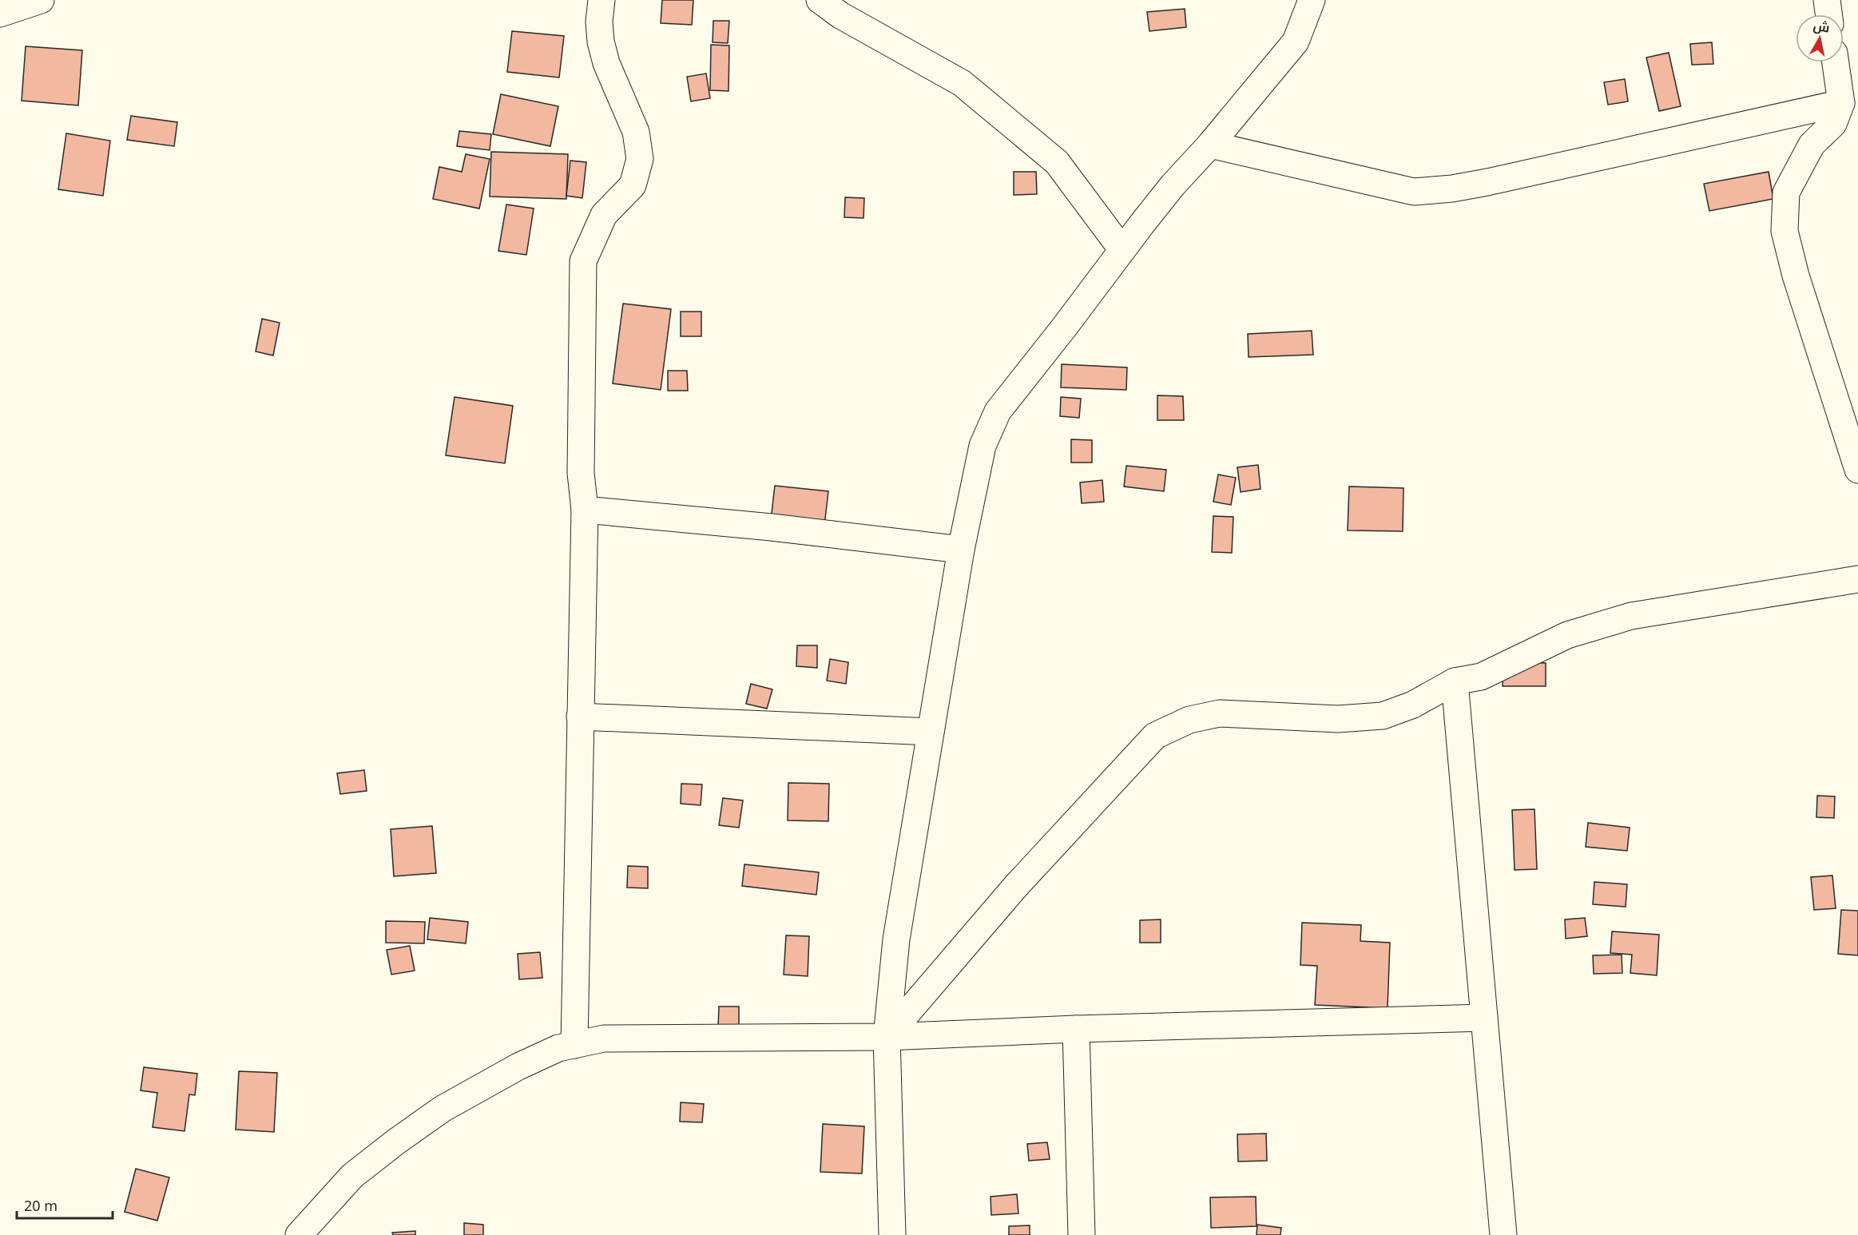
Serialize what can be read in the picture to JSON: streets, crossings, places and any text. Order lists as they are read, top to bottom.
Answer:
{
  "scale_bar": "20 m",
  "north": "top"
}
